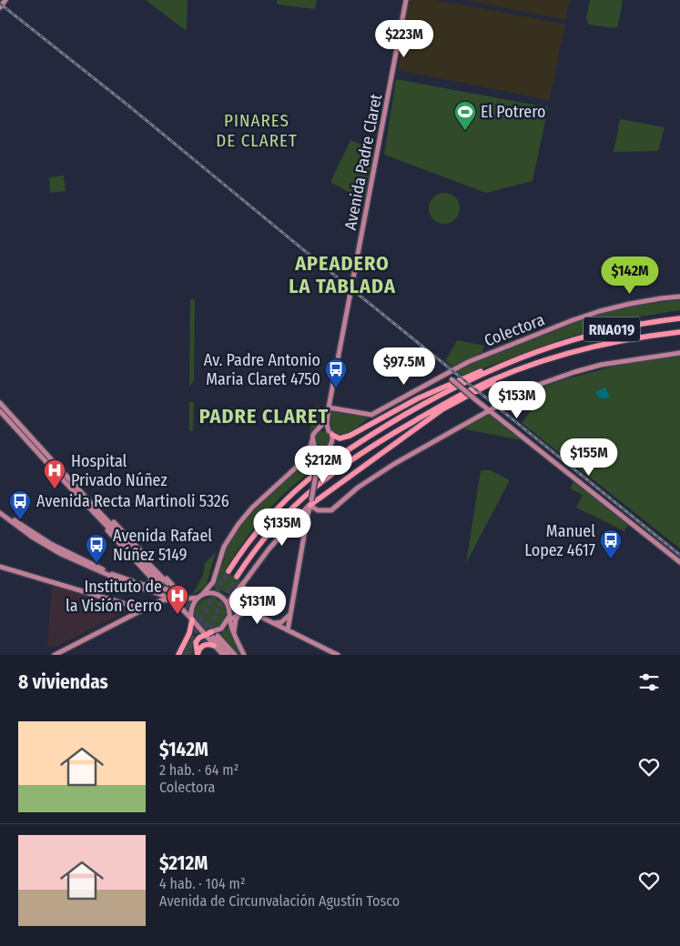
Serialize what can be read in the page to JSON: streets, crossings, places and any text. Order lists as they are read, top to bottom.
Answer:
{
  "streets": {
    "highway": ["RNA019"],
    "main road": ["Avenida Padre Claret", "Colectora"]
  },
  "crossings": [
    ["Avenida Padre Claret", "Colectora"]
  ],
  "districts": ["PINARES DE CLARET", "APEADERO LA TABLADA", "PADRE CLARET"],
  "places": {
    "sports": ["El Potrero"],
    "bus stop": [
      "Av. Padre Antonio Maria Claret 4750",
      "Avenida Recta Martinoli 5326",
      "Manuel Lopez 4617",
      "Avenida Rafael Núñez 5149"
    ],
    "hospital": ["Hospital Privado Núñez", "Instituto de la Visión Cerro"]
  },
  "page": {
    "price": [
      "$223M",
      "$142M",
      "$97.5M",
      "$153M",
      "$155M",
      "$212M",
      "$135M",
      "$131M"
    ],
    "heading": "8 viviendas",
    "list": [
      {
        "name": "$142M",
        "note": "2 hab. · 64 m² · Colectora"
      },
      {
        "name": "$212M",
        "note": "4 hab. · 104 m² · Avenida de Circunvalación Agustín Tosco"
      }
    ]
  }
}
